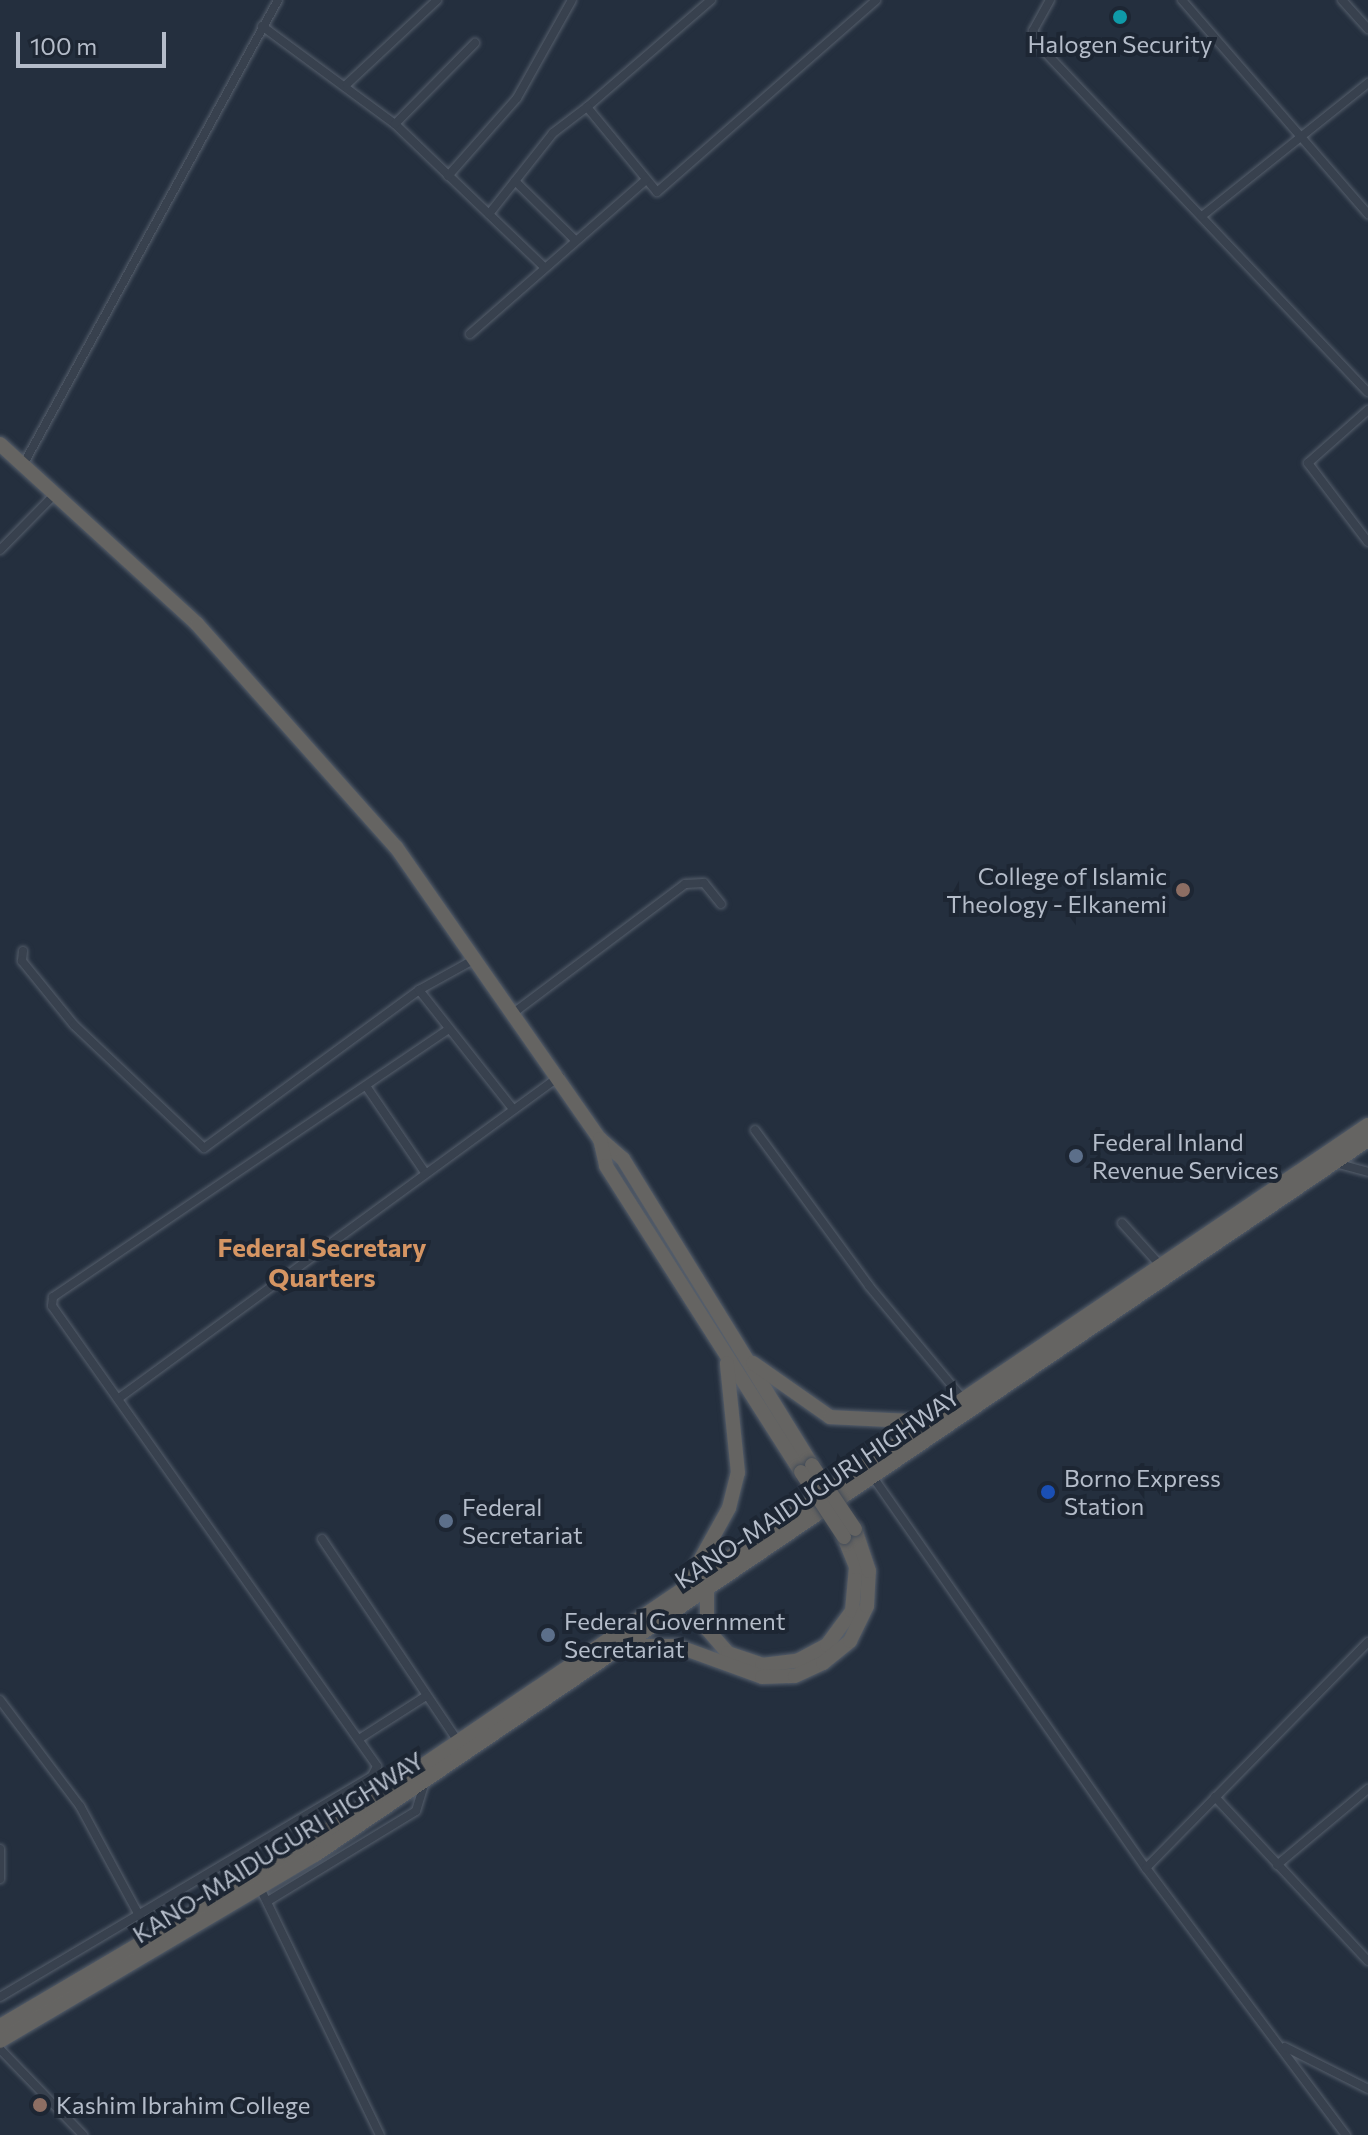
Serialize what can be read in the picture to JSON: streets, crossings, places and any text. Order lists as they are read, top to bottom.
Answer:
{
  "streets": {
    "highway": ["KANO-MAIDUGURI HIGHWAY"]
  },
  "districts": ["Federal Secretary Quarters"],
  "places": [
    "Halogen Security",
    "College of Islamic Theology - Elkanemi",
    "Federal Inland Revenue Services",
    "Borno Express Station",
    "Federal Secretariat",
    "Federal Government Secretariat",
    "Kashim Ibrahim College"
  ],
  "scale_bar": "100 m"
}
